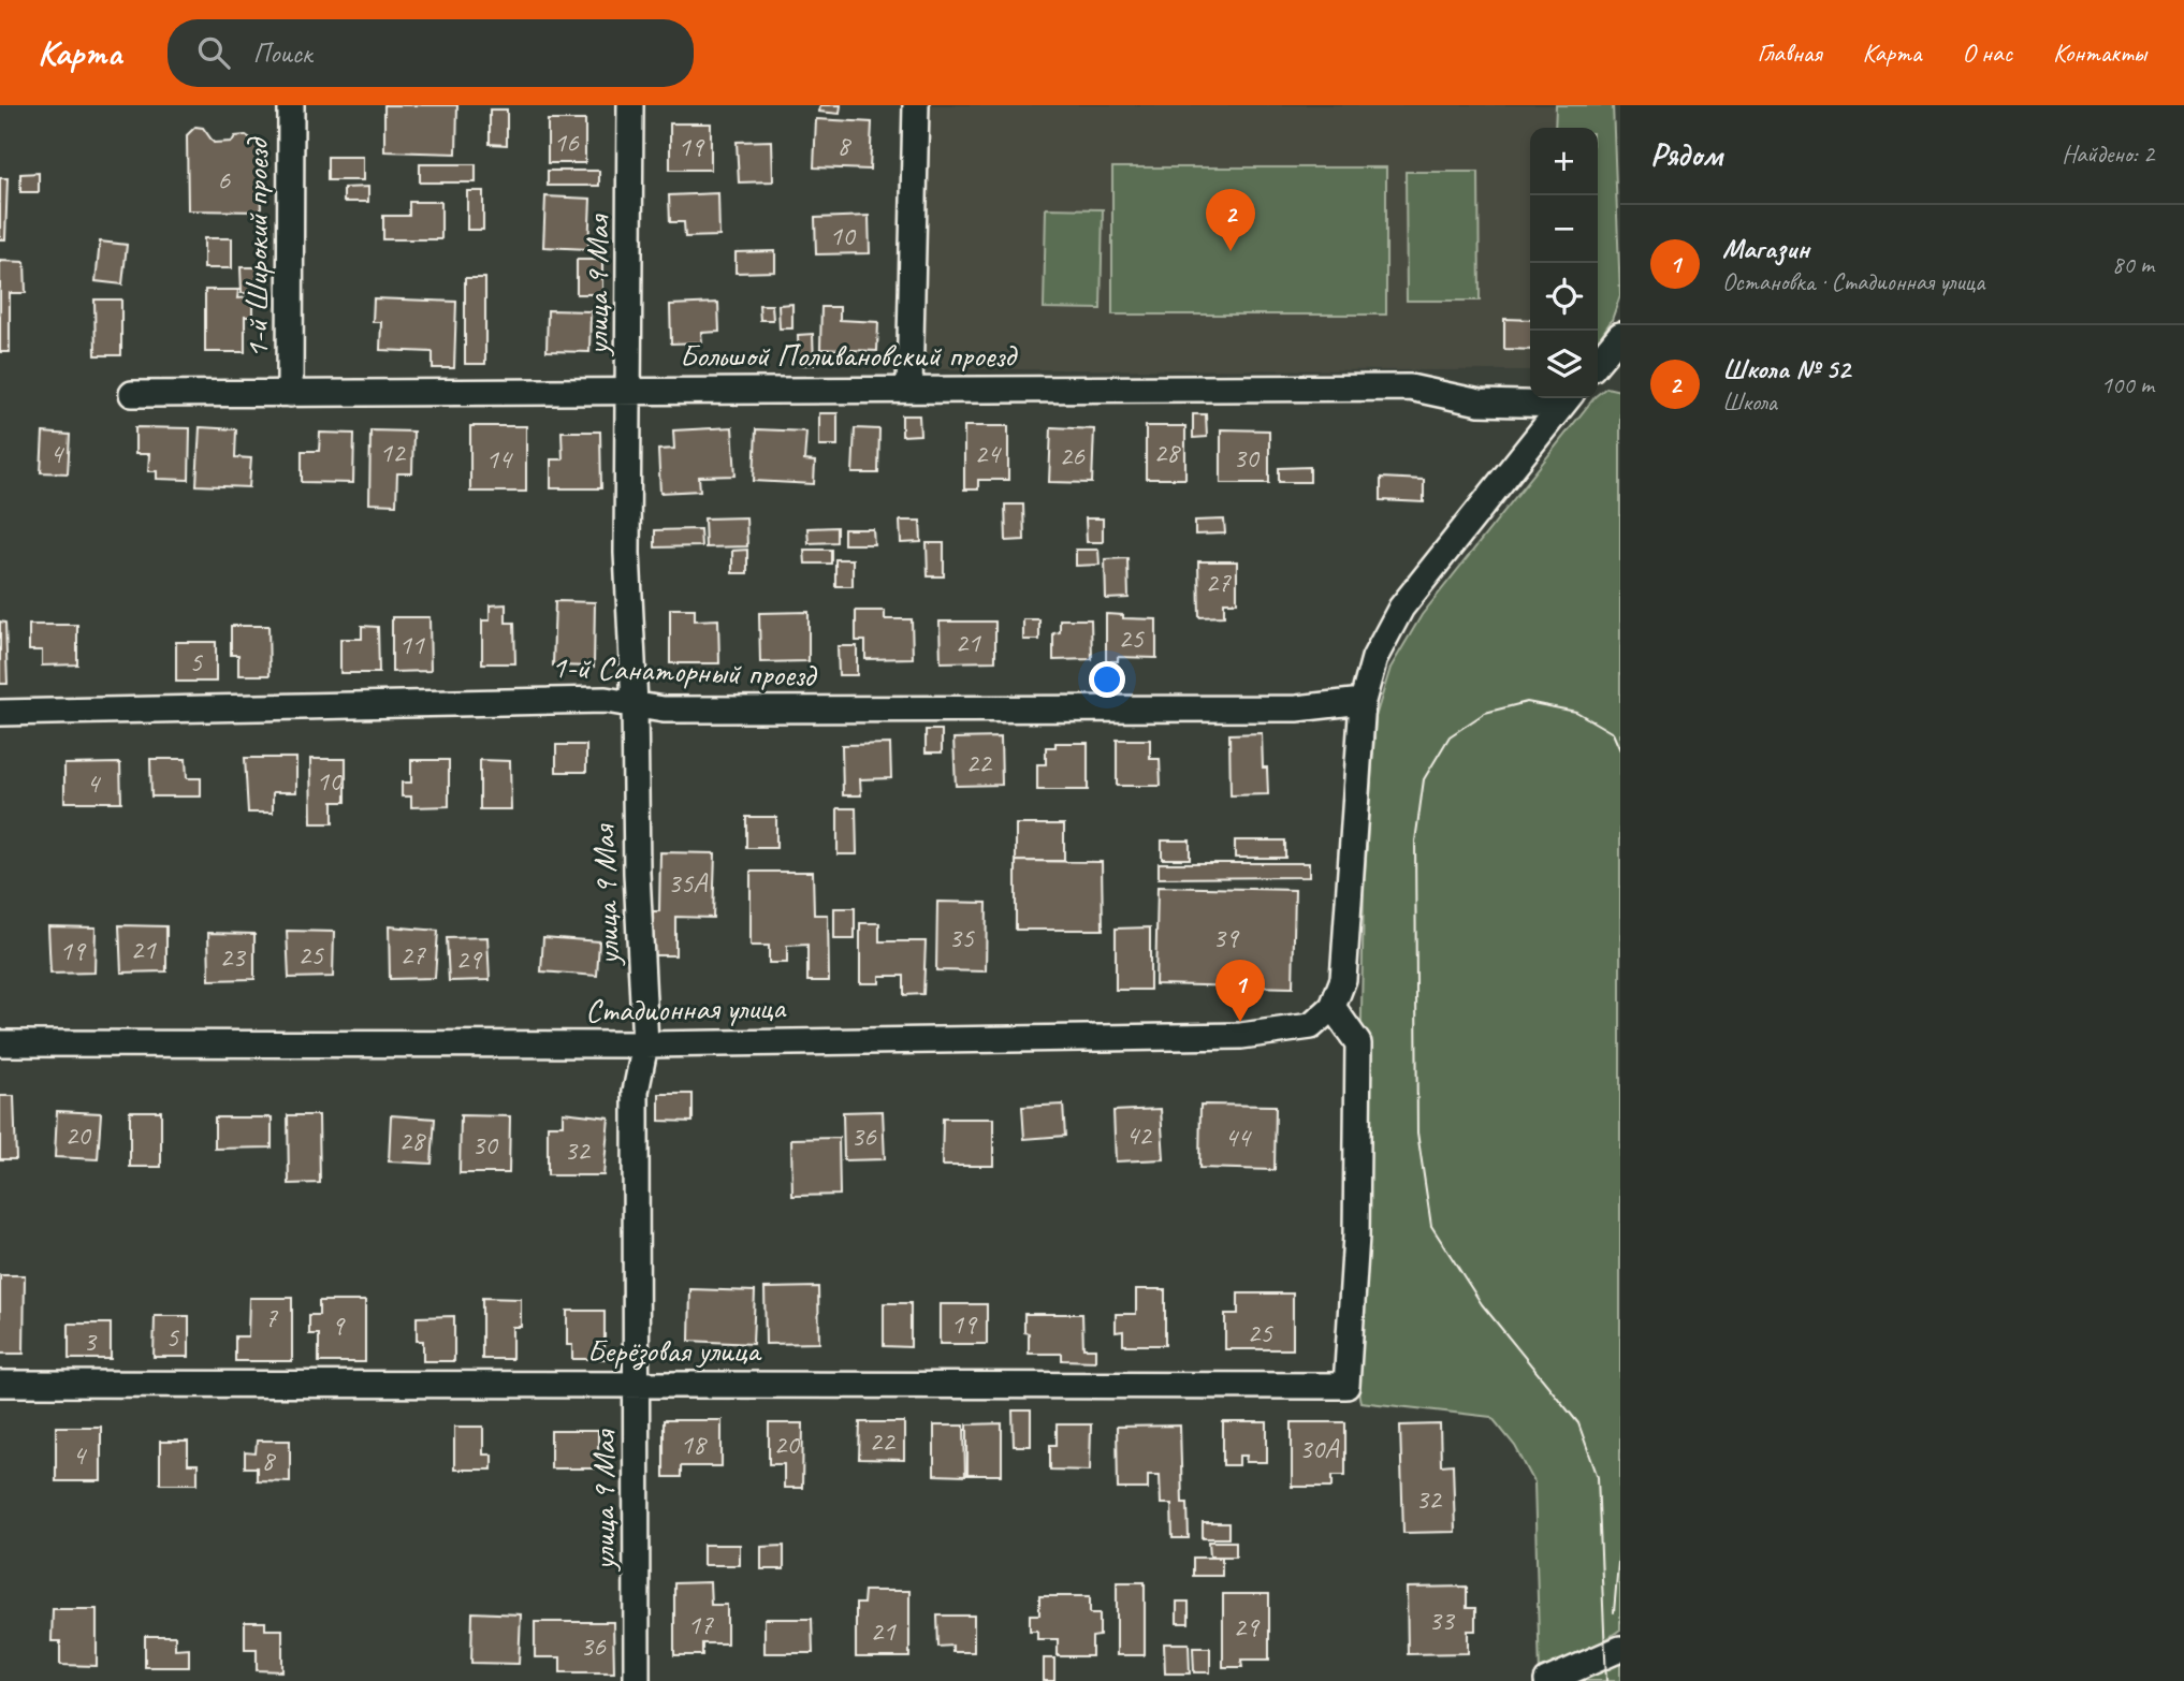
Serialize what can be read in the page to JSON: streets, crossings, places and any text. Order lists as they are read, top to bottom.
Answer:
{
  "streets": {
    "street": [
      "1-й Широкий проезд",
      "улица 9 Мая",
      "Большой Поливановский проезд",
      "1-й Санаторный проезд",
      "Стадионная улица",
      "Берёзовая улица"
    ]
  },
  "crossings": [
    ["1-й Широкий проезд", "Большой Поливановский проезд"],
    ["улица 9 Мая", "Большой Поливановский проезд"],
    ["улица 9 Мая", "1-й Санаторный проезд"],
    ["улица 9 Мая", "Стадионная улица"],
    ["улица 9 Мая", "Берёзовая улица"],
    ["Стадионная улица", "Берёзовая улица"]
  ],
  "house_numbers": [
    "16",
    "8",
    "19",
    "6",
    "10",
    "12",
    "28",
    "4",
    "24",
    "26",
    "30",
    "14",
    "27",
    "25",
    "21",
    "11",
    "5",
    "22",
    "10",
    "4",
    "35А",
    "35",
    "39",
    "21",
    "19",
    "25",
    "27",
    "23",
    "29",
    "20",
    "42",
    "36",
    "44",
    "28",
    "30",
    "32",
    "7",
    "19",
    "9",
    "25",
    "5",
    "3",
    "22",
    "18",
    "20",
    "30А",
    "4",
    "8",
    "32",
    "33",
    "17",
    "29",
    "21",
    "36"
  ],
  "page": {
    "header": "Карта",
    "search": "Поиск",
    "nav": [
      "Главная",
      "Карта",
      "О нас",
      "Контакты"
    ],
    "heading": ["Рядом", "Найдено: 2"],
    "map_buttons": ["+", "−"],
    "pins": ["2", "1"],
    "list": [
      {
        "mark": "1",
        "name": "Магазин",
        "note": "Остановка · Стадионная улица",
        "value": "80 m"
      },
      {
        "mark": "2",
        "name": "Школа № 52",
        "note": "Школа",
        "value": "100 m"
      }
    ]
  }
}
